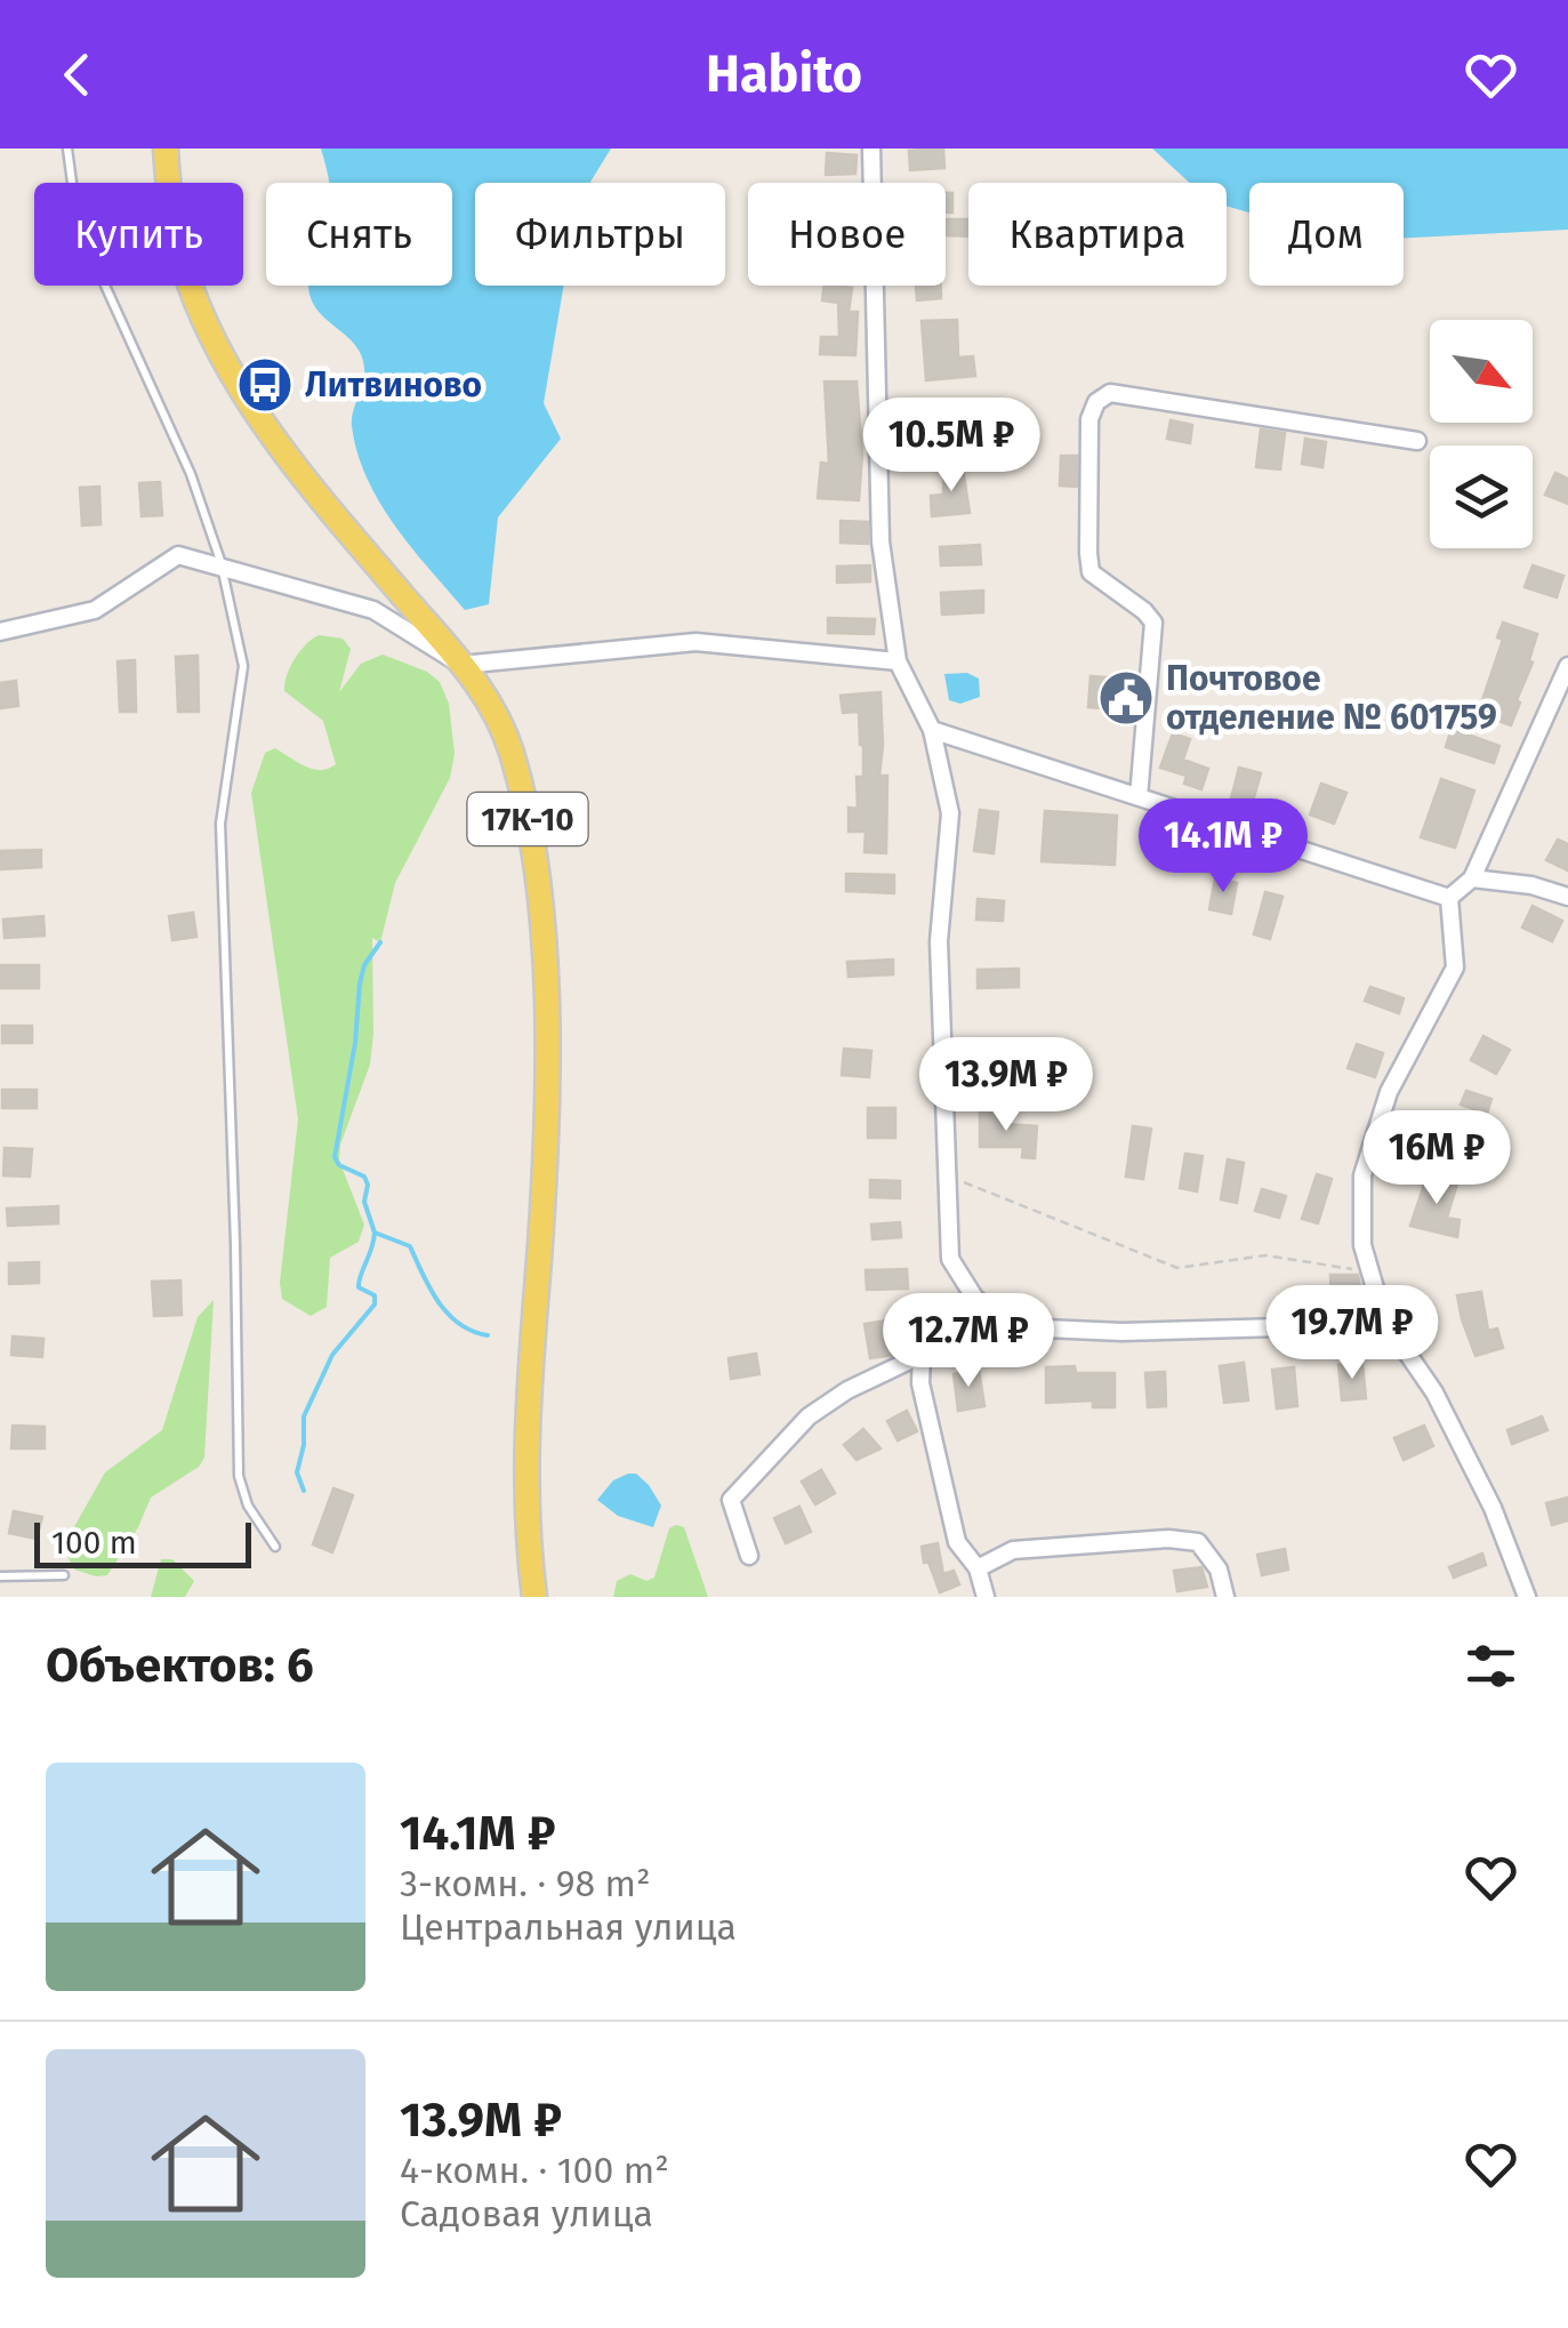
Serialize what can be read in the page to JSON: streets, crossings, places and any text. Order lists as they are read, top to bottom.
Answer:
{
  "streets": {
    "main road": ["17К-10"]
  },
  "places": {
    "bus stop": ["Литвиново"],
    "public building": ["Почтовое отделение № 601759"]
  },
  "scale_bar": "100 m",
  "north": "bottom right",
  "page": {
    "header": "Habito",
    "chip": [
      "Купить",
      "Снять",
      "Фильтры",
      "Новое",
      "Квартира",
      "Дом"
    ],
    "price": [
      "10.5M ₽",
      "14.1M ₽",
      "13.9M ₽",
      "16M ₽",
      "19.7M ₽",
      "12.7M ₽"
    ],
    "scale": "100 m",
    "heading": "Объектов: 6",
    "list": [
      {
        "name": "14.1M ₽",
        "note": "3-комн. · 98 m² · Центральная улица"
      },
      {
        "name": "13.9M ₽",
        "note": "4-комн. · 100 m² · Садовая улица"
      }
    ]
  }
}
